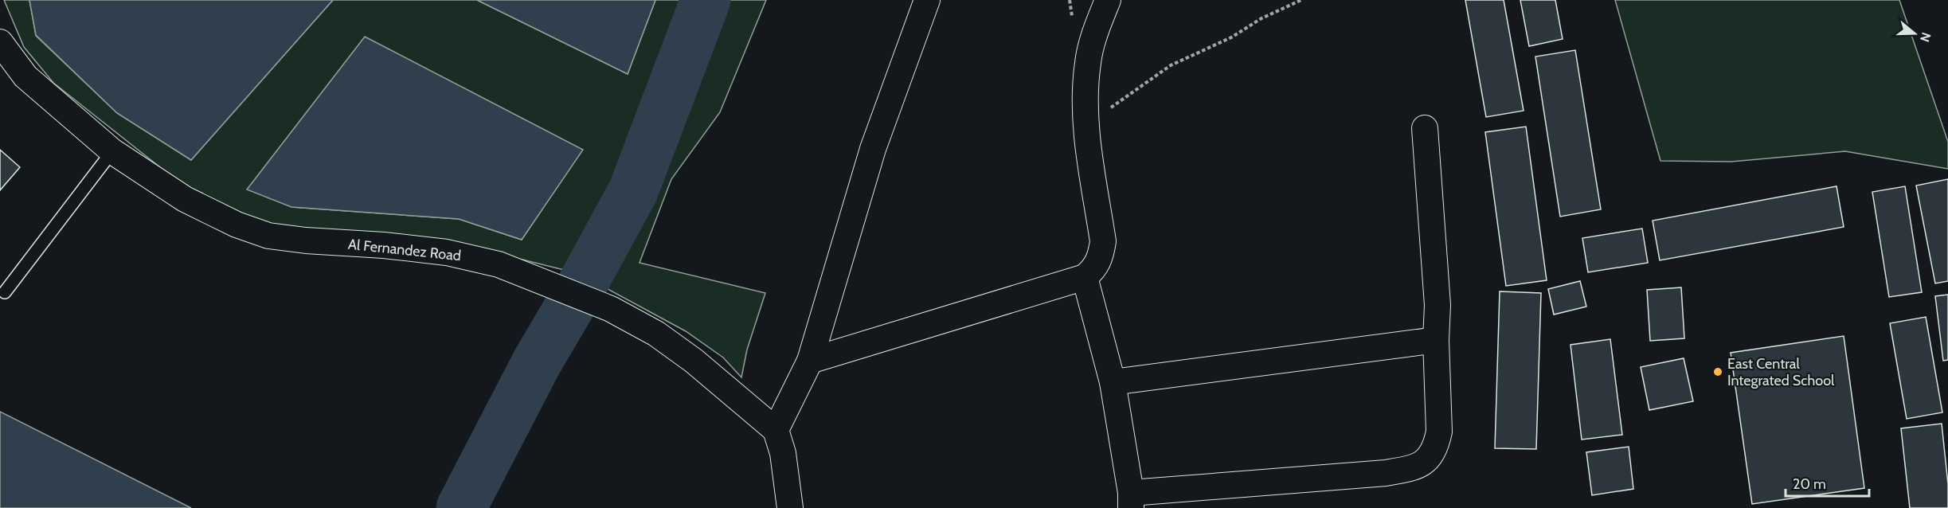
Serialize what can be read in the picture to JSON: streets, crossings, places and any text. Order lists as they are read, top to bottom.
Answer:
{
  "streets": {
    "street": ["Al Fernandez Road"]
  },
  "places": ["East Central Integrated School"],
  "scale_bar": "20 m",
  "north": "right"
}
